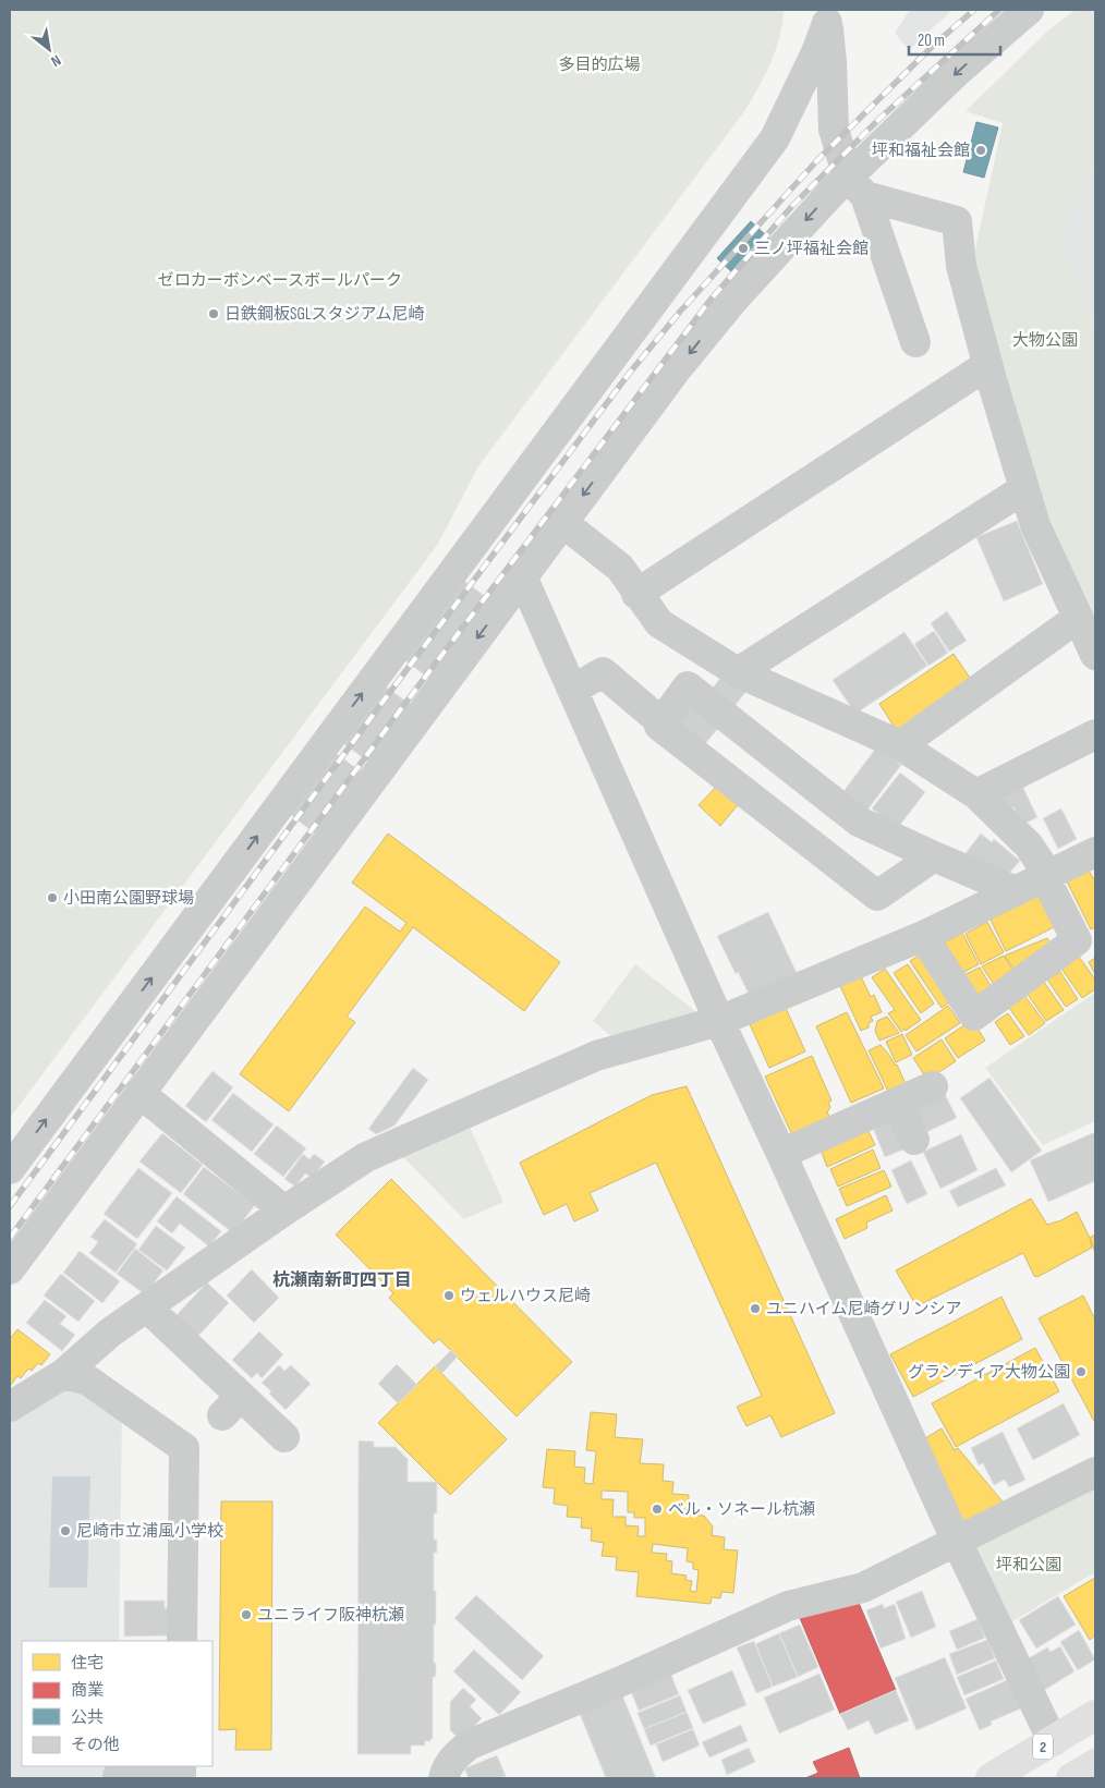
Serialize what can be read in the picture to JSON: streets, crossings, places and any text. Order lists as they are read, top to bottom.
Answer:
{
  "streets": {
    "highway": ["2"]
  },
  "districts": ["杭瀬南新町四丁目"],
  "parks": [
    "多目的広場",
    "ゼロカーボンベースボールパーク",
    "大物公園",
    "坪和公園"
  ],
  "places": [
    "坪和福祉会館",
    "三ノ坪福祉会館",
    "日鉄鋼板SGLスタジアム尼崎",
    "小田南公園野球場",
    "ウェルハウス尼崎",
    "ユニハイム尼崎グリンシア",
    "グランディア大物公園",
    "ベル・ソネール杭瀬",
    "尼崎市立浦風小学校",
    "ユニライフ阪神杭瀬"
  ],
  "legend": [
    "住宅",
    "商業",
    "公共",
    "その他"
  ],
  "scale_bar": "20 m",
  "north": "bottom right"
}
